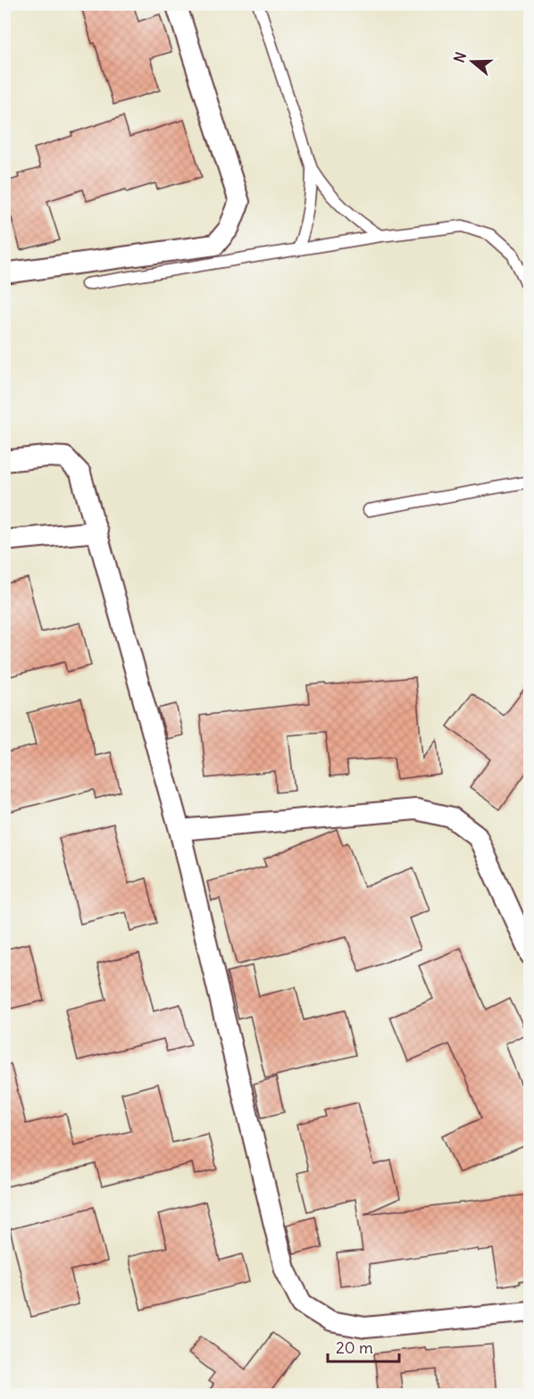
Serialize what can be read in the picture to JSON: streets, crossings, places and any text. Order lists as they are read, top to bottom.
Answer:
{
  "scale_bar": "20 m",
  "north": "left"
}
